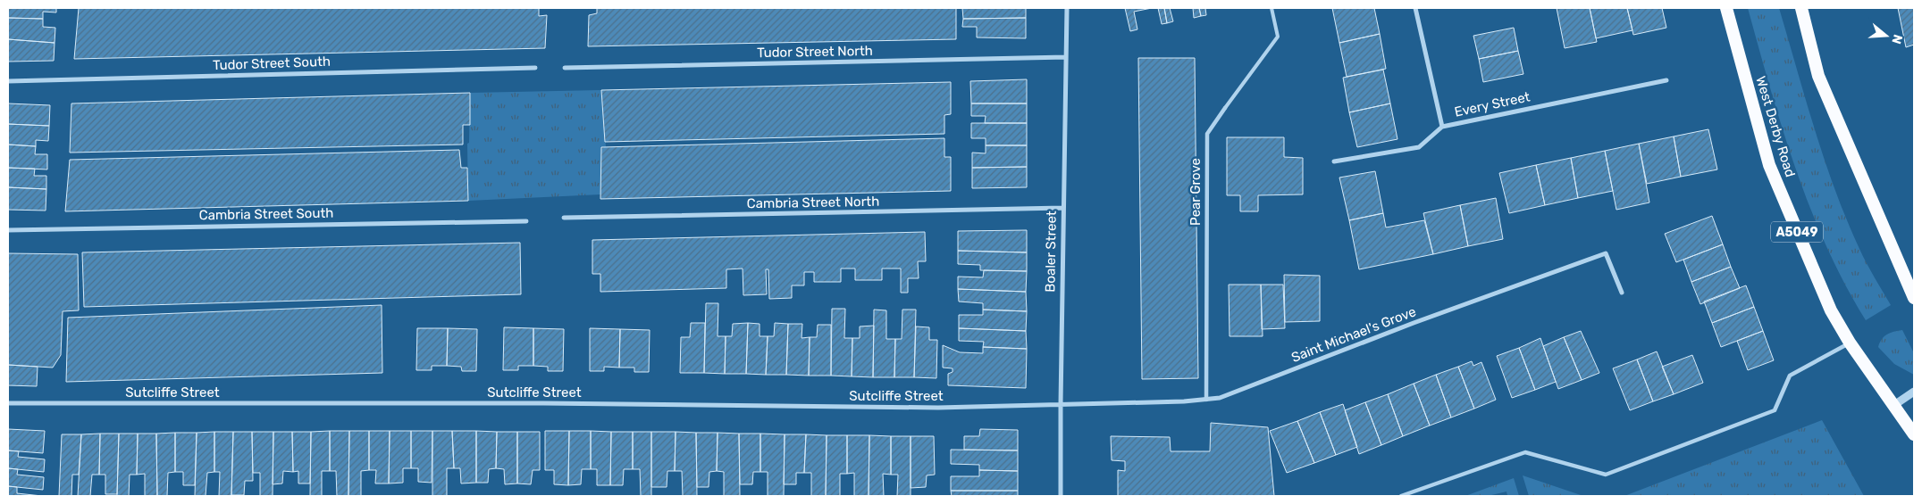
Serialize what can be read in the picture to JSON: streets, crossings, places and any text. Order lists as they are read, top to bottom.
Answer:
{
  "streets": {
    "highway": ["West Derby Road", "A5049"],
    "street": [
      "Tudor Street North",
      "Tudor Street South",
      "Every Street",
      "Pear Grove",
      "Cambria Street North",
      "Cambria Street South",
      "Boaler Street",
      "Saint Michael's Grove",
      "Sutcliffe Street"
    ]
  },
  "crossings": [
    ["Tudor Street North", "Boaler Street"],
    ["Pear Grove", "Saint Michael's Grove"],
    ["Cambria Street North", "Boaler Street"],
    ["Boaler Street", "Saint Michael's Grove"],
    ["Boaler Street", "Sutcliffe Street"],
    ["Saint Michael's Grove", "Sutcliffe Street"]
  ],
  "north": "right"
}
